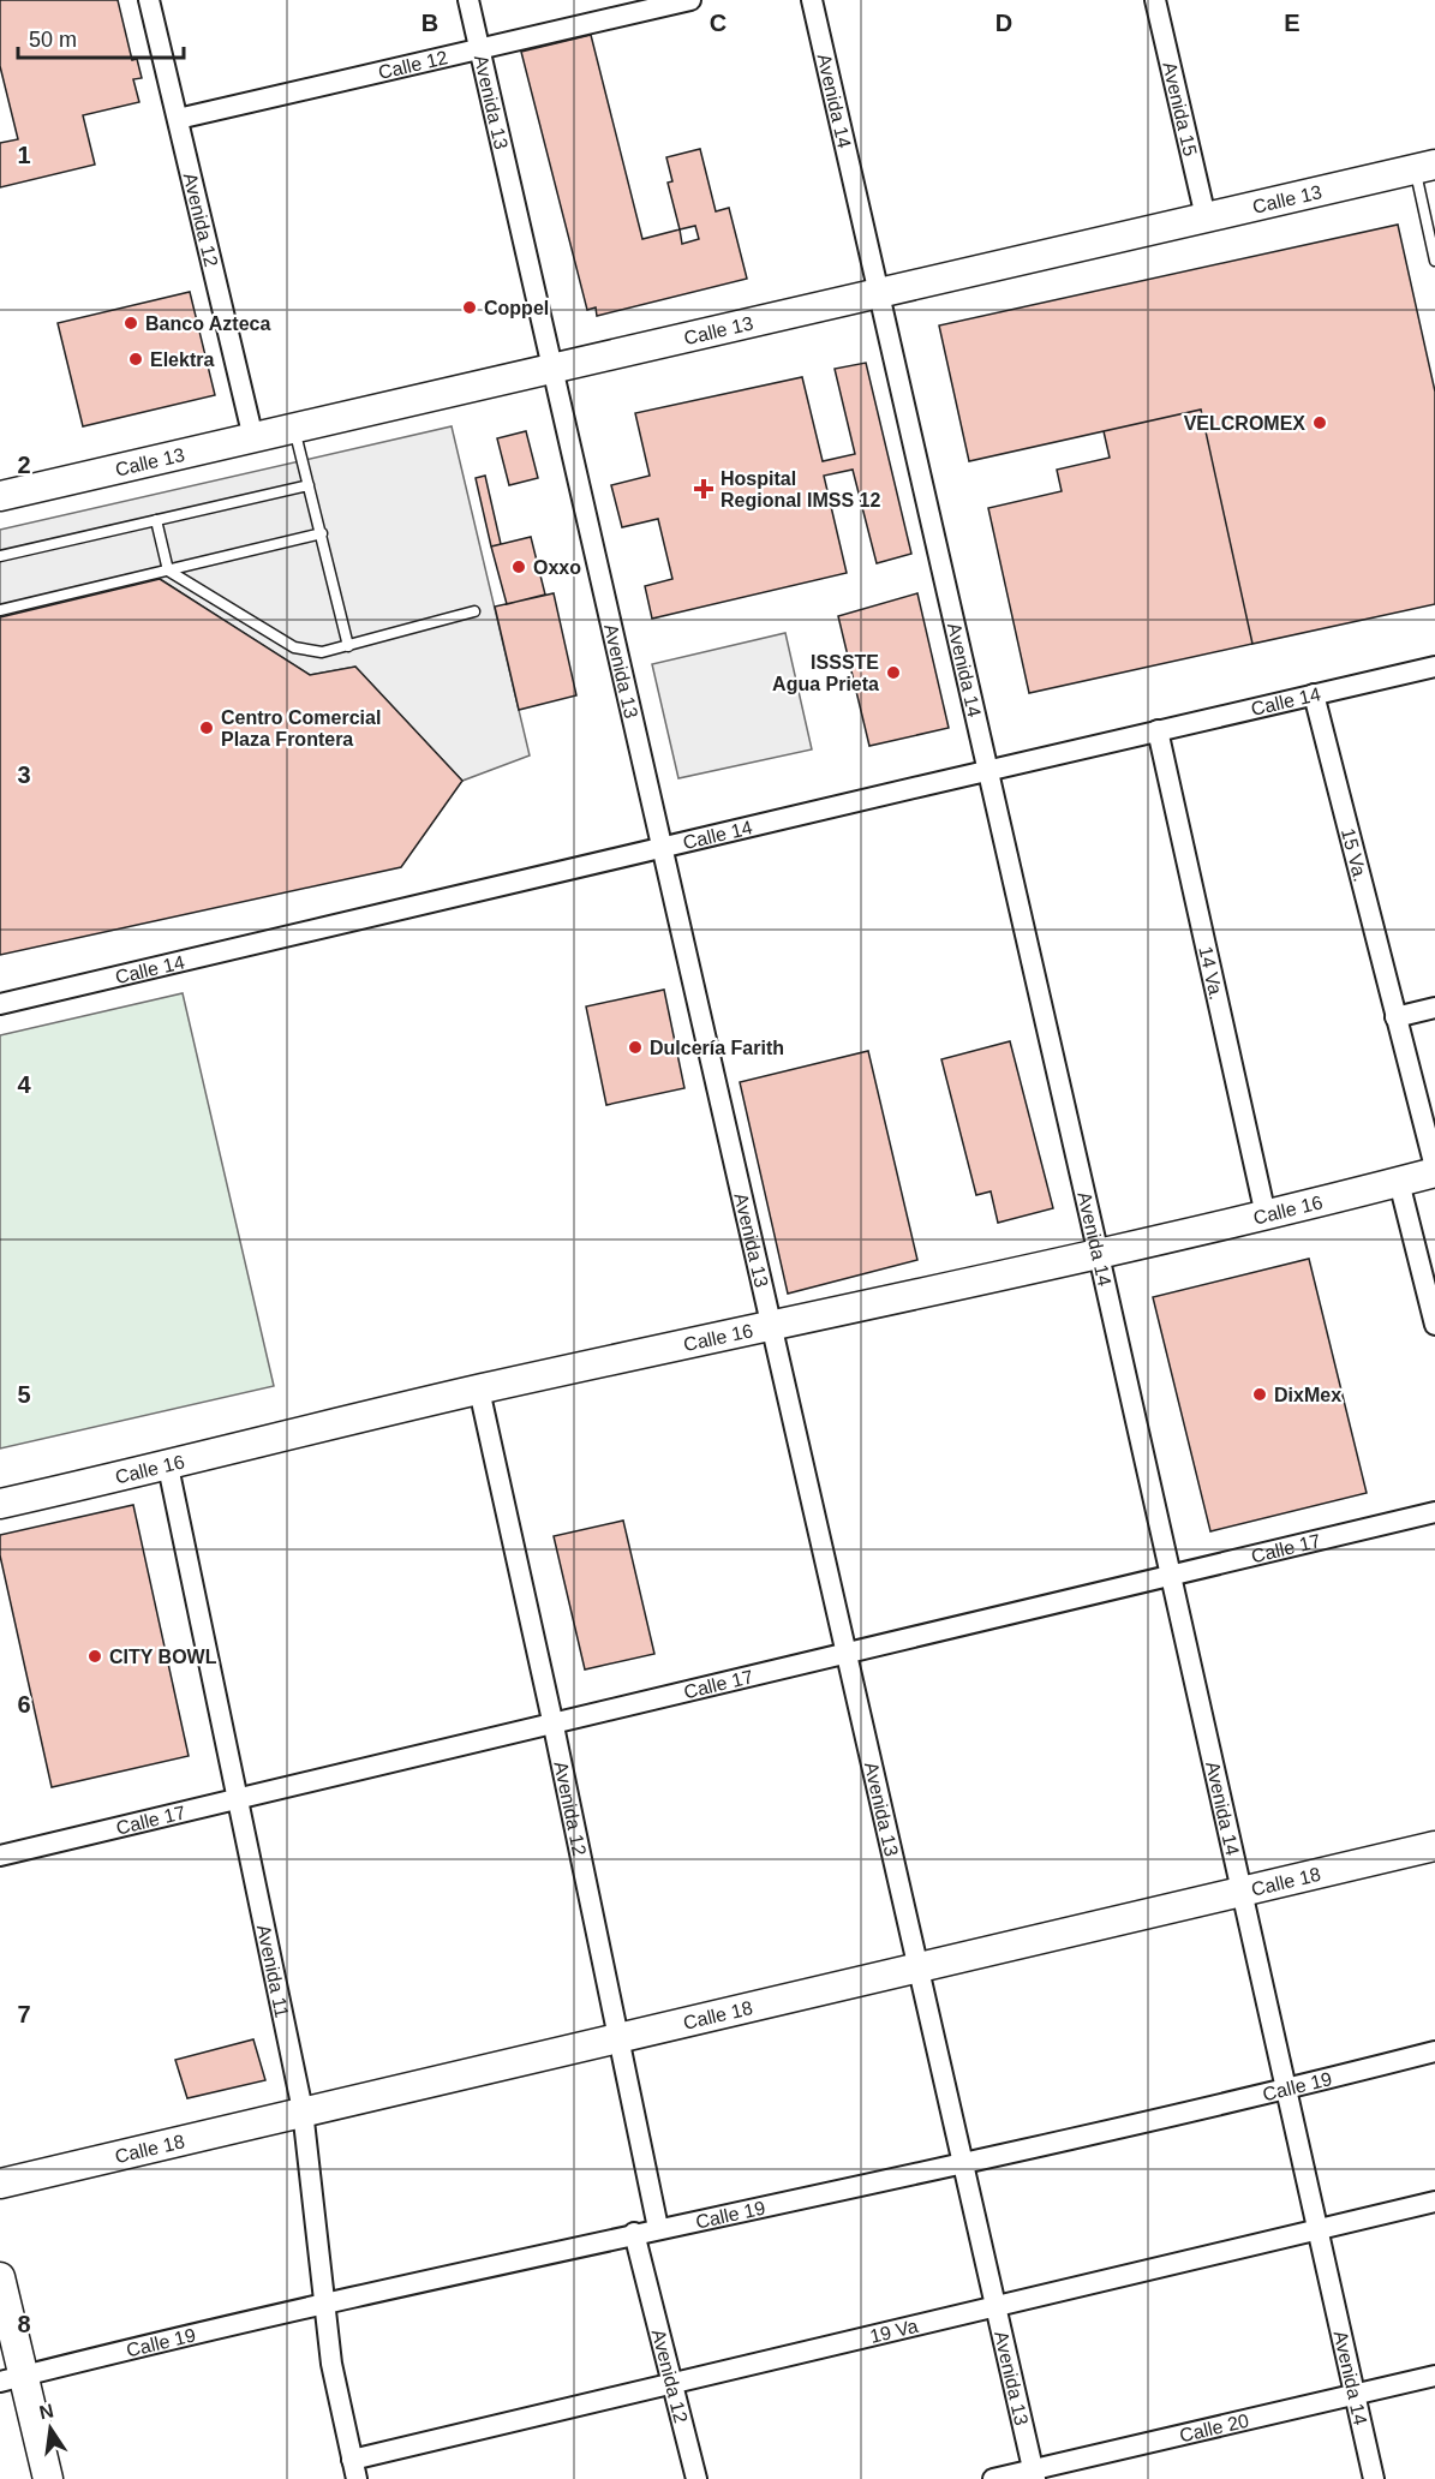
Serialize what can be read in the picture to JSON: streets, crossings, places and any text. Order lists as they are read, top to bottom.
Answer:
{
  "streets": {
    "street": [
      "Calle 12",
      "Avenida 13",
      "Avenida 14",
      "Avenida 15",
      "Calle 13",
      "Avenida 12",
      "Calle 14",
      "15 Va.",
      "14 Va.",
      "Calle 16",
      "Calle 17",
      "Calle 18",
      "Avenida 11",
      "Calle 19",
      "19 Va",
      "Calle 20"
    ]
  },
  "crossings": [
    ["Calle 12", "Avenida 13"],
    ["Calle 12", "Avenida 12"],
    ["Avenida 13", "Calle 13"],
    ["Avenida 13", "Calle 14"],
    ["Avenida 13", "Calle 16"],
    ["Avenida 13", "Calle 17"],
    ["Avenida 13", "Calle 18"],
    ["Avenida 13", "Calle 19"],
    ["Avenida 13", "19 Va"],
    ["Avenida 13", "Calle 20"],
    ["Avenida 14", "Calle 13"],
    ["Avenida 14", "Calle 14"],
    ["Avenida 14", "Calle 16"],
    ["Avenida 14", "Calle 17"],
    ["Avenida 14", "Calle 18"],
    ["Avenida 14", "Calle 19"],
    ["Avenida 14", "19 Va"],
    ["Avenida 14", "Calle 20"],
    ["Avenida 15", "Calle 13"],
    ["Calle 13", "Avenida 12"],
    ["Avenida 12", "Calle 16"],
    ["Avenida 12", "Calle 17"],
    ["Avenida 12", "Calle 18"],
    ["Avenida 12", "Calle 19"],
    ["Avenida 12", "19 Va"],
    ["Calle 14", "15 Va."],
    ["Calle 14", "14 Va."],
    ["15 Va.", "Calle 16"],
    ["14 Va.", "Calle 16"],
    ["Calle 16", "Avenida 11"],
    ["Calle 17", "Avenida 11"],
    ["Calle 18", "Avenida 11"],
    ["Avenida 11", "Calle 19"],
    ["Avenida 11", "19 Va"]
  ],
  "places": {
    "other": [
      "Coppel",
      "Banco Azteca",
      "Elektra",
      "VELCROMEX",
      "Oxxo",
      "ISSSTE Agua Prieta",
      "Centro Comercial Plaza Frontera",
      "Dulcería Farith",
      "DixMex",
      "CITY BOWL"
    ],
    "health": ["Hospital Regional IMSS 12"]
  },
  "scale_bar": "50 m",
  "north": "top",
  "grid": {
    "columns": [
      "B",
      "C",
      "D",
      "E"
    ],
    "rows": [
      "1",
      "2",
      "3",
      "4",
      "5",
      "6",
      "7",
      "8"
    ]
  }
}
